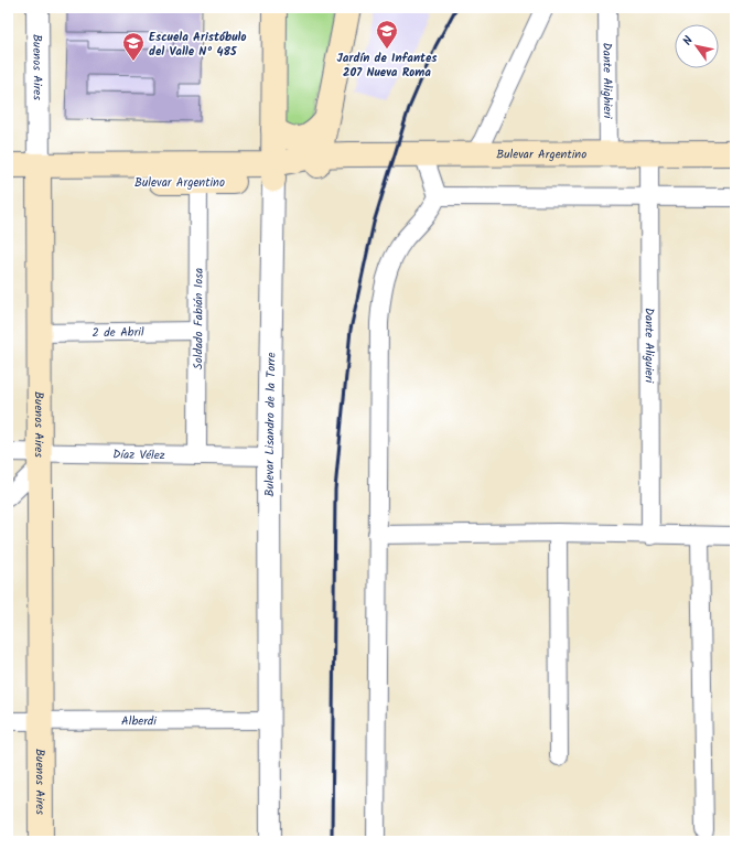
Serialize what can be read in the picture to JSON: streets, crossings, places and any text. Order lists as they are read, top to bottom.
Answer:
{
  "streets": {
    "main road": ["Buenos Aires", "Bulevar Argentino", "Bulevar Lisandro de la Torre"],
    "street": [
      "Dante Alighieri",
      "Soldado Fabián Iosa",
      "2 de Abril",
      "Dante Aliguieri",
      "Díaz Vélez",
      "Alberdi"
    ]
  },
  "crossings": [
    ["Buenos Aires", "Bulevar Argentino"],
    ["Buenos Aires", "2 de Abril"],
    ["Buenos Aires", "Díaz Vélez"],
    ["Buenos Aires", "Alberdi"],
    ["Dante Alighieri", "Bulevar Argentino"],
    ["Bulevar Argentino", "Soldado Fabián Iosa"],
    ["Bulevar Argentino", "Dante Aliguieri"],
    ["Bulevar Argentino", "Bulevar Lisandro de la Torre"],
    ["Soldado Fabián Iosa", "2 de Abril"],
    ["Soldado Fabián Iosa", "Díaz Vélez"],
    ["Bulevar Lisandro de la Torre", "Díaz Vélez"],
    ["Bulevar Lisandro de la Torre", "Alberdi"]
  ],
  "places": {
    "school or university": ["Jardín de Infantes 207 Nueva Roma", "Escuela Aristóbulo del Valle Nº 485"]
  },
  "north": "top left"
}
